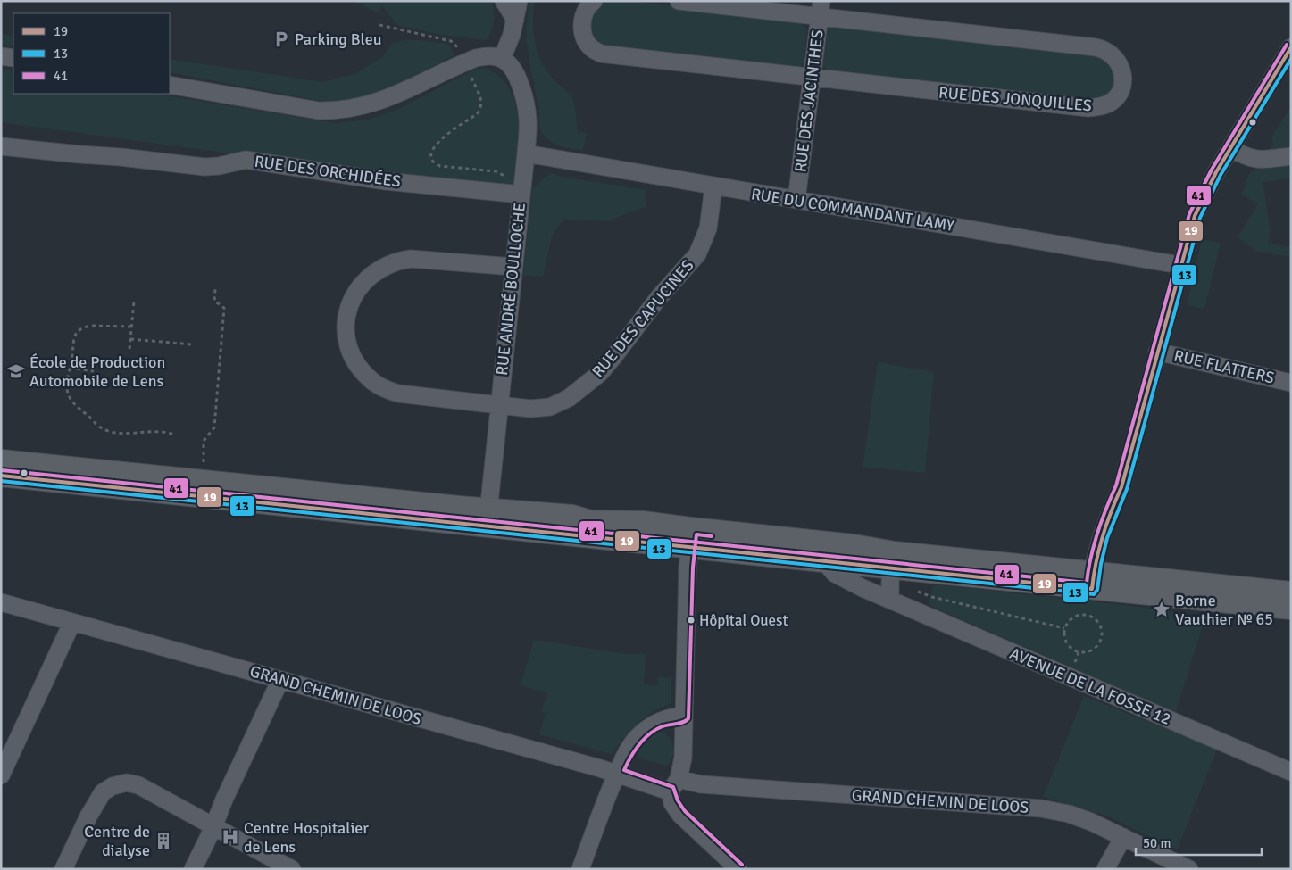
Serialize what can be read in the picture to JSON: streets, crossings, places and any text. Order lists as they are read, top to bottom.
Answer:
{
  "streets": {
    "street": [
      "RUE DES JONQUILLES",
      "RUE DES JACINTHES",
      "RUE DES ORCHIDÉES",
      "RUE DU COMMANDANT LAMY",
      "RUE ANDRÉ BOULLOCHE",
      "RUE DES CAPUCINES",
      "RUE FLATTERS",
      "AVENUE DE LA FOSSE 12",
      "GRAND CHEMIN DE LOOS"
    ]
  },
  "crossings": [
    ["RUE DES JONQUILLES", "RUE DES JACINTHES"],
    ["RUE DES JACINTHES", "RUE DU COMMANDANT LAMY"],
    ["RUE DES ORCHIDÉES", "RUE ANDRÉ BOULLOCHE"],
    ["RUE DU COMMANDANT LAMY", "RUE ANDRÉ BOULLOCHE"],
    ["RUE DU COMMANDANT LAMY", "RUE DES CAPUCINES"],
    ["RUE ANDRÉ BOULLOCHE", "RUE DES CAPUCINES"]
  ],
  "places": {
    "parking": ["Parking Bleu"],
    "school or university": ["École de Production Automobile de Lens"],
    "place": ["Borne Vauthier № 65"],
    "other": ["Hôpital Ouest"],
    "hospital": ["Centre Hospitalier de Lens"],
    "building": ["Centre de dialyse"]
  },
  "lines": ["transit line 41", "transit line 19", "transit line 13"],
  "legend": ["19", "13", "41"],
  "scale_bar": "50 m"
}
